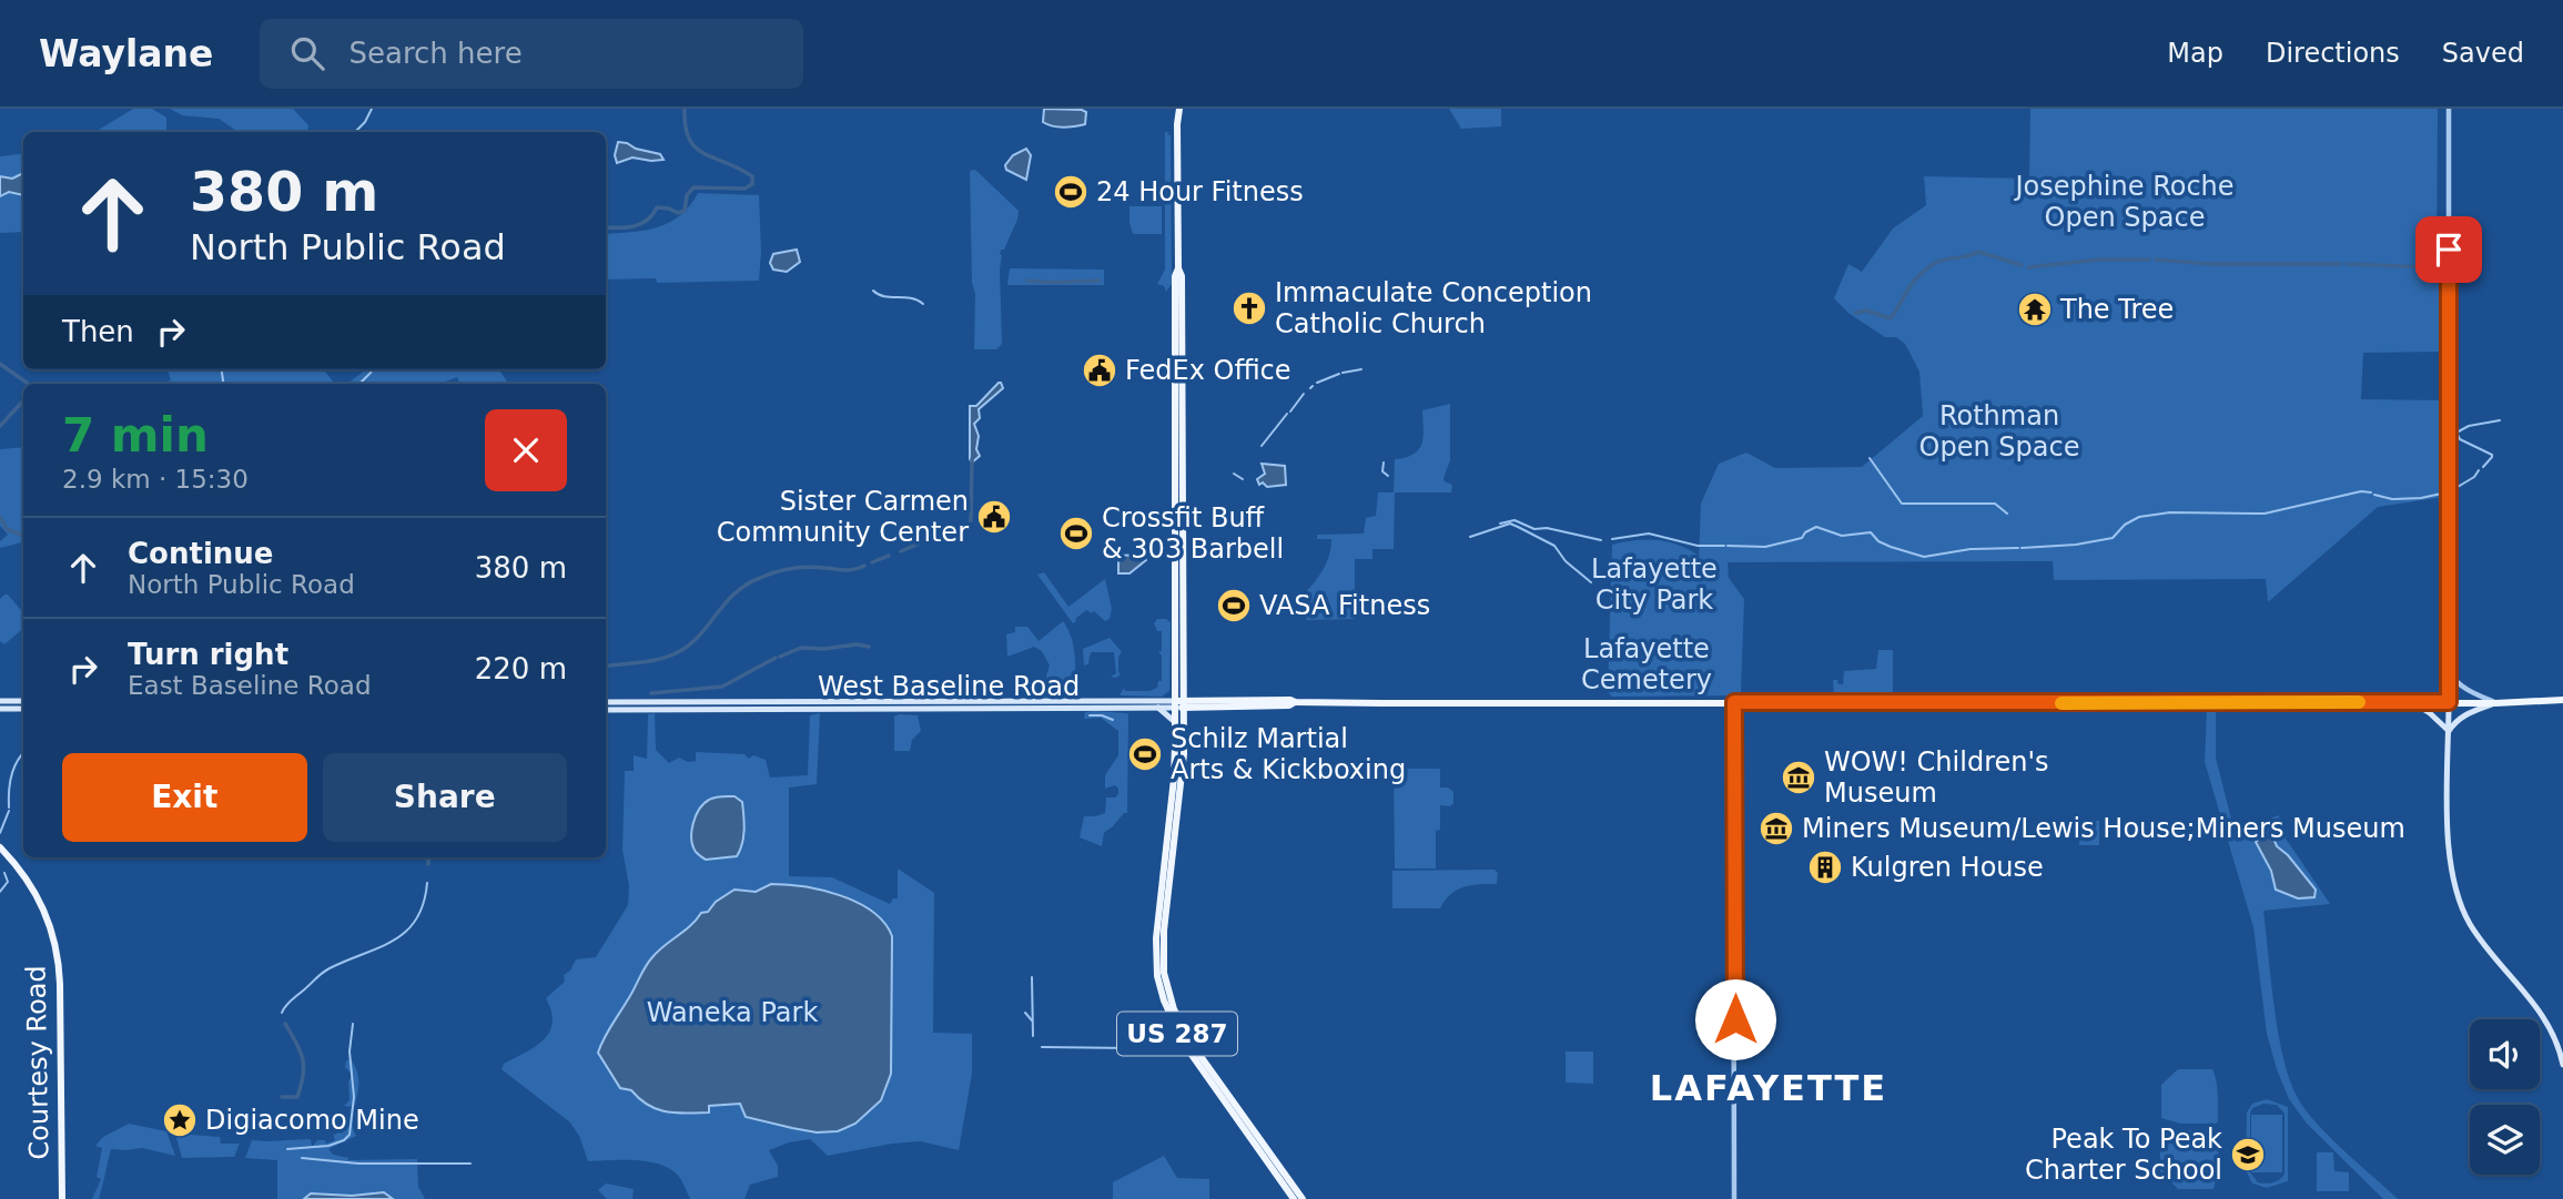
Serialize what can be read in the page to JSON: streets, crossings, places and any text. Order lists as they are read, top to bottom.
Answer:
{
  "streets": {
    "main road": ["West Baseline Road", "US 287", "Courtesy Road"]
  },
  "crossings": [
    ["West Baseline Road", "US 287"]
  ],
  "districts": ["LAFAYETTE"],
  "parks": [
    "Josephine Roche Open Space",
    "Rothman Open Space",
    "Lafayette City Park",
    "Lafayette Cemetery",
    "Waneka Park"
  ],
  "places": {
    "sports": [
      "24 Hour Fitness",
      "Crossfit Buff & 303 Barbell",
      "VASA Fitness",
      "Schilz Martial Arts & Kickboxing"
    ],
    "church": ["Immaculate Conception Catholic Church"],
    "temple": ["The Tree"],
    "public building": ["FedEx Office", "Sister Carmen Community Center"],
    "museum": ["WOW! Children's Museum", "Miners Museum/Lewis House;Miners Museum"],
    "building": ["Kulgren House"],
    "place": ["Digiacomo Mine"],
    "school or university": ["Peak To Peak Charter School"]
  },
  "page": {
    "header": "Waylane",
    "search": "Search here",
    "nav": ["Map", "Directions", "Saved"],
    "turn": ["380 m", "North Public Road"],
    "then": "Then",
    "heading": ["7 min", "2.9 km · 15:30"],
    "list": [
      {
        "name": "Continue",
        "note": "North Public Road",
        "value": "380 m"
      },
      {
        "name": "Turn right",
        "note": "East Baseline Road",
        "value": "220 m"
      }
    ],
    "buttons": ["Exit", "Share"]
  }
}
